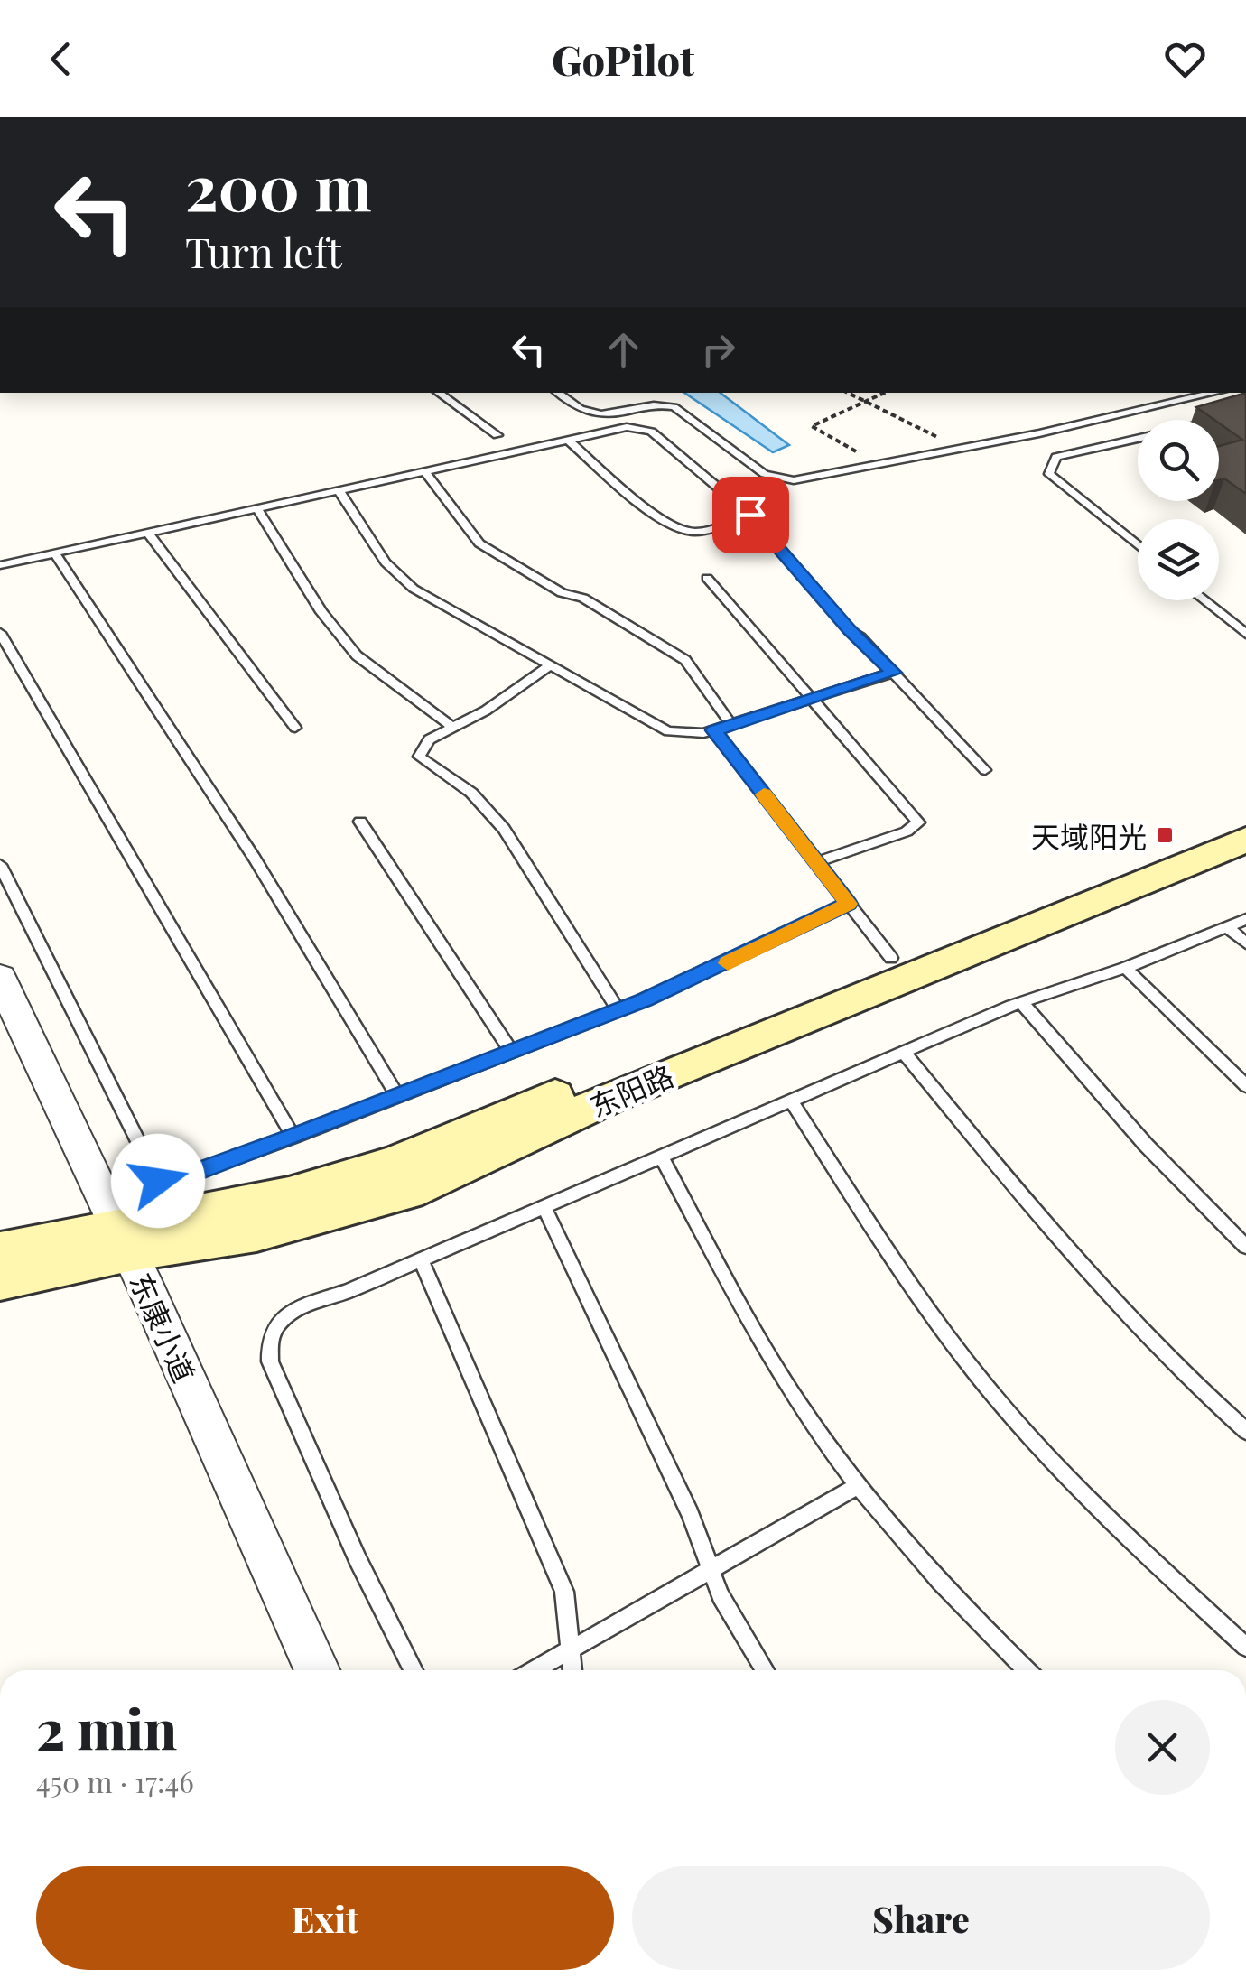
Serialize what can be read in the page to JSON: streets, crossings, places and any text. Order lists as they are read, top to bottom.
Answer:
{
  "streets": {
    "main road": ["东阳路"],
    "street": ["东康小道"]
  },
  "crossings": [
    ["东阳路", "东康小道"]
  ],
  "places": {
    "transit": ["天域阳光"]
  },
  "page": {
    "header": "GoPilot",
    "turn": ["200 m", "Turn left"],
    "heading": ["2 min", "450 m · 17:46"],
    "buttons": ["Exit", "Share"]
  }
}
